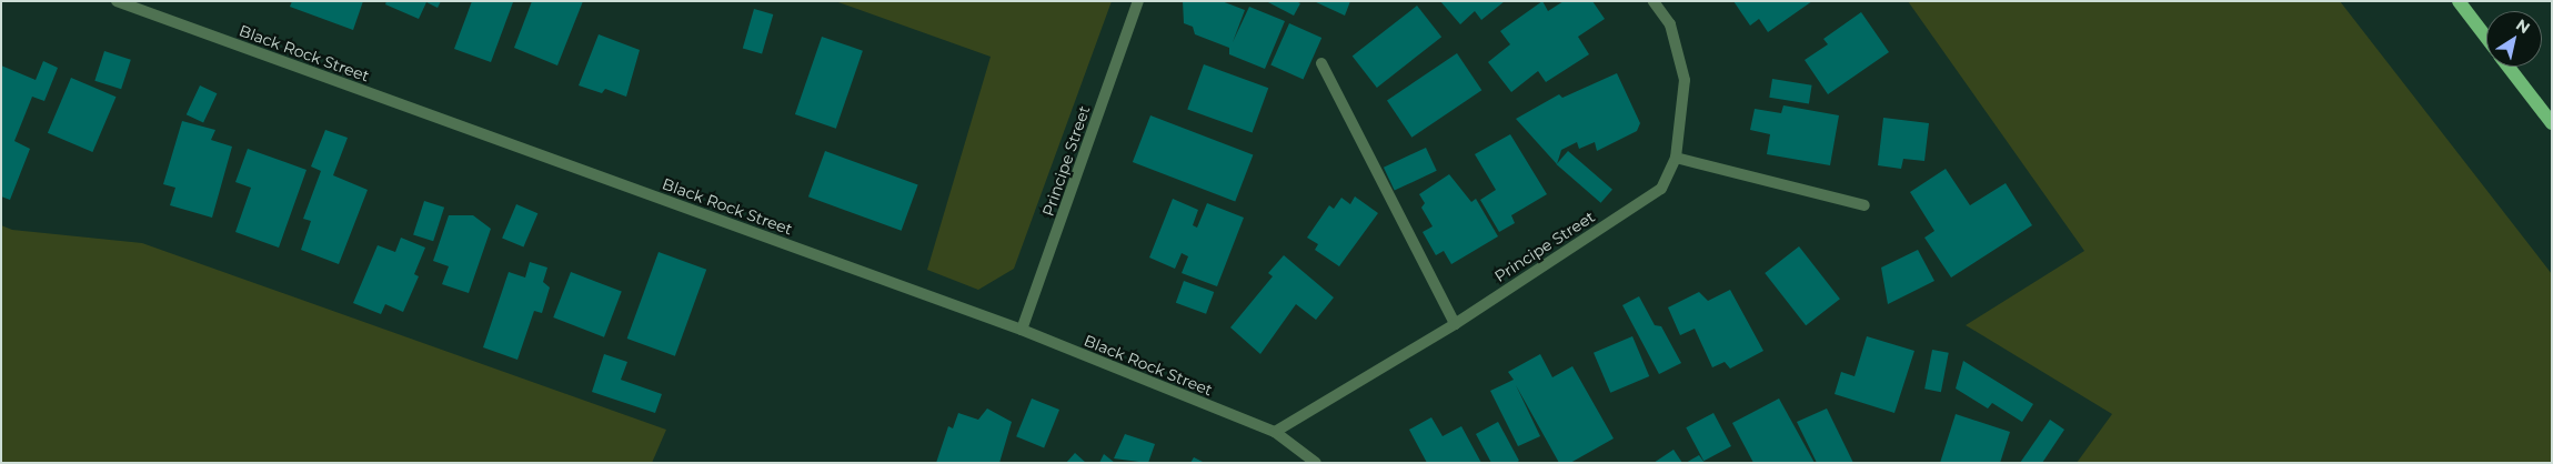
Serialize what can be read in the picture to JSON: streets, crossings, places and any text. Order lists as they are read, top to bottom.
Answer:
{
  "streets": {
    "street": ["Black Rock Street", "Principe Street"]
  },
  "crossings": [
    ["Black Rock Street", "Principe Street"]
  ],
  "north": "top right"
}
